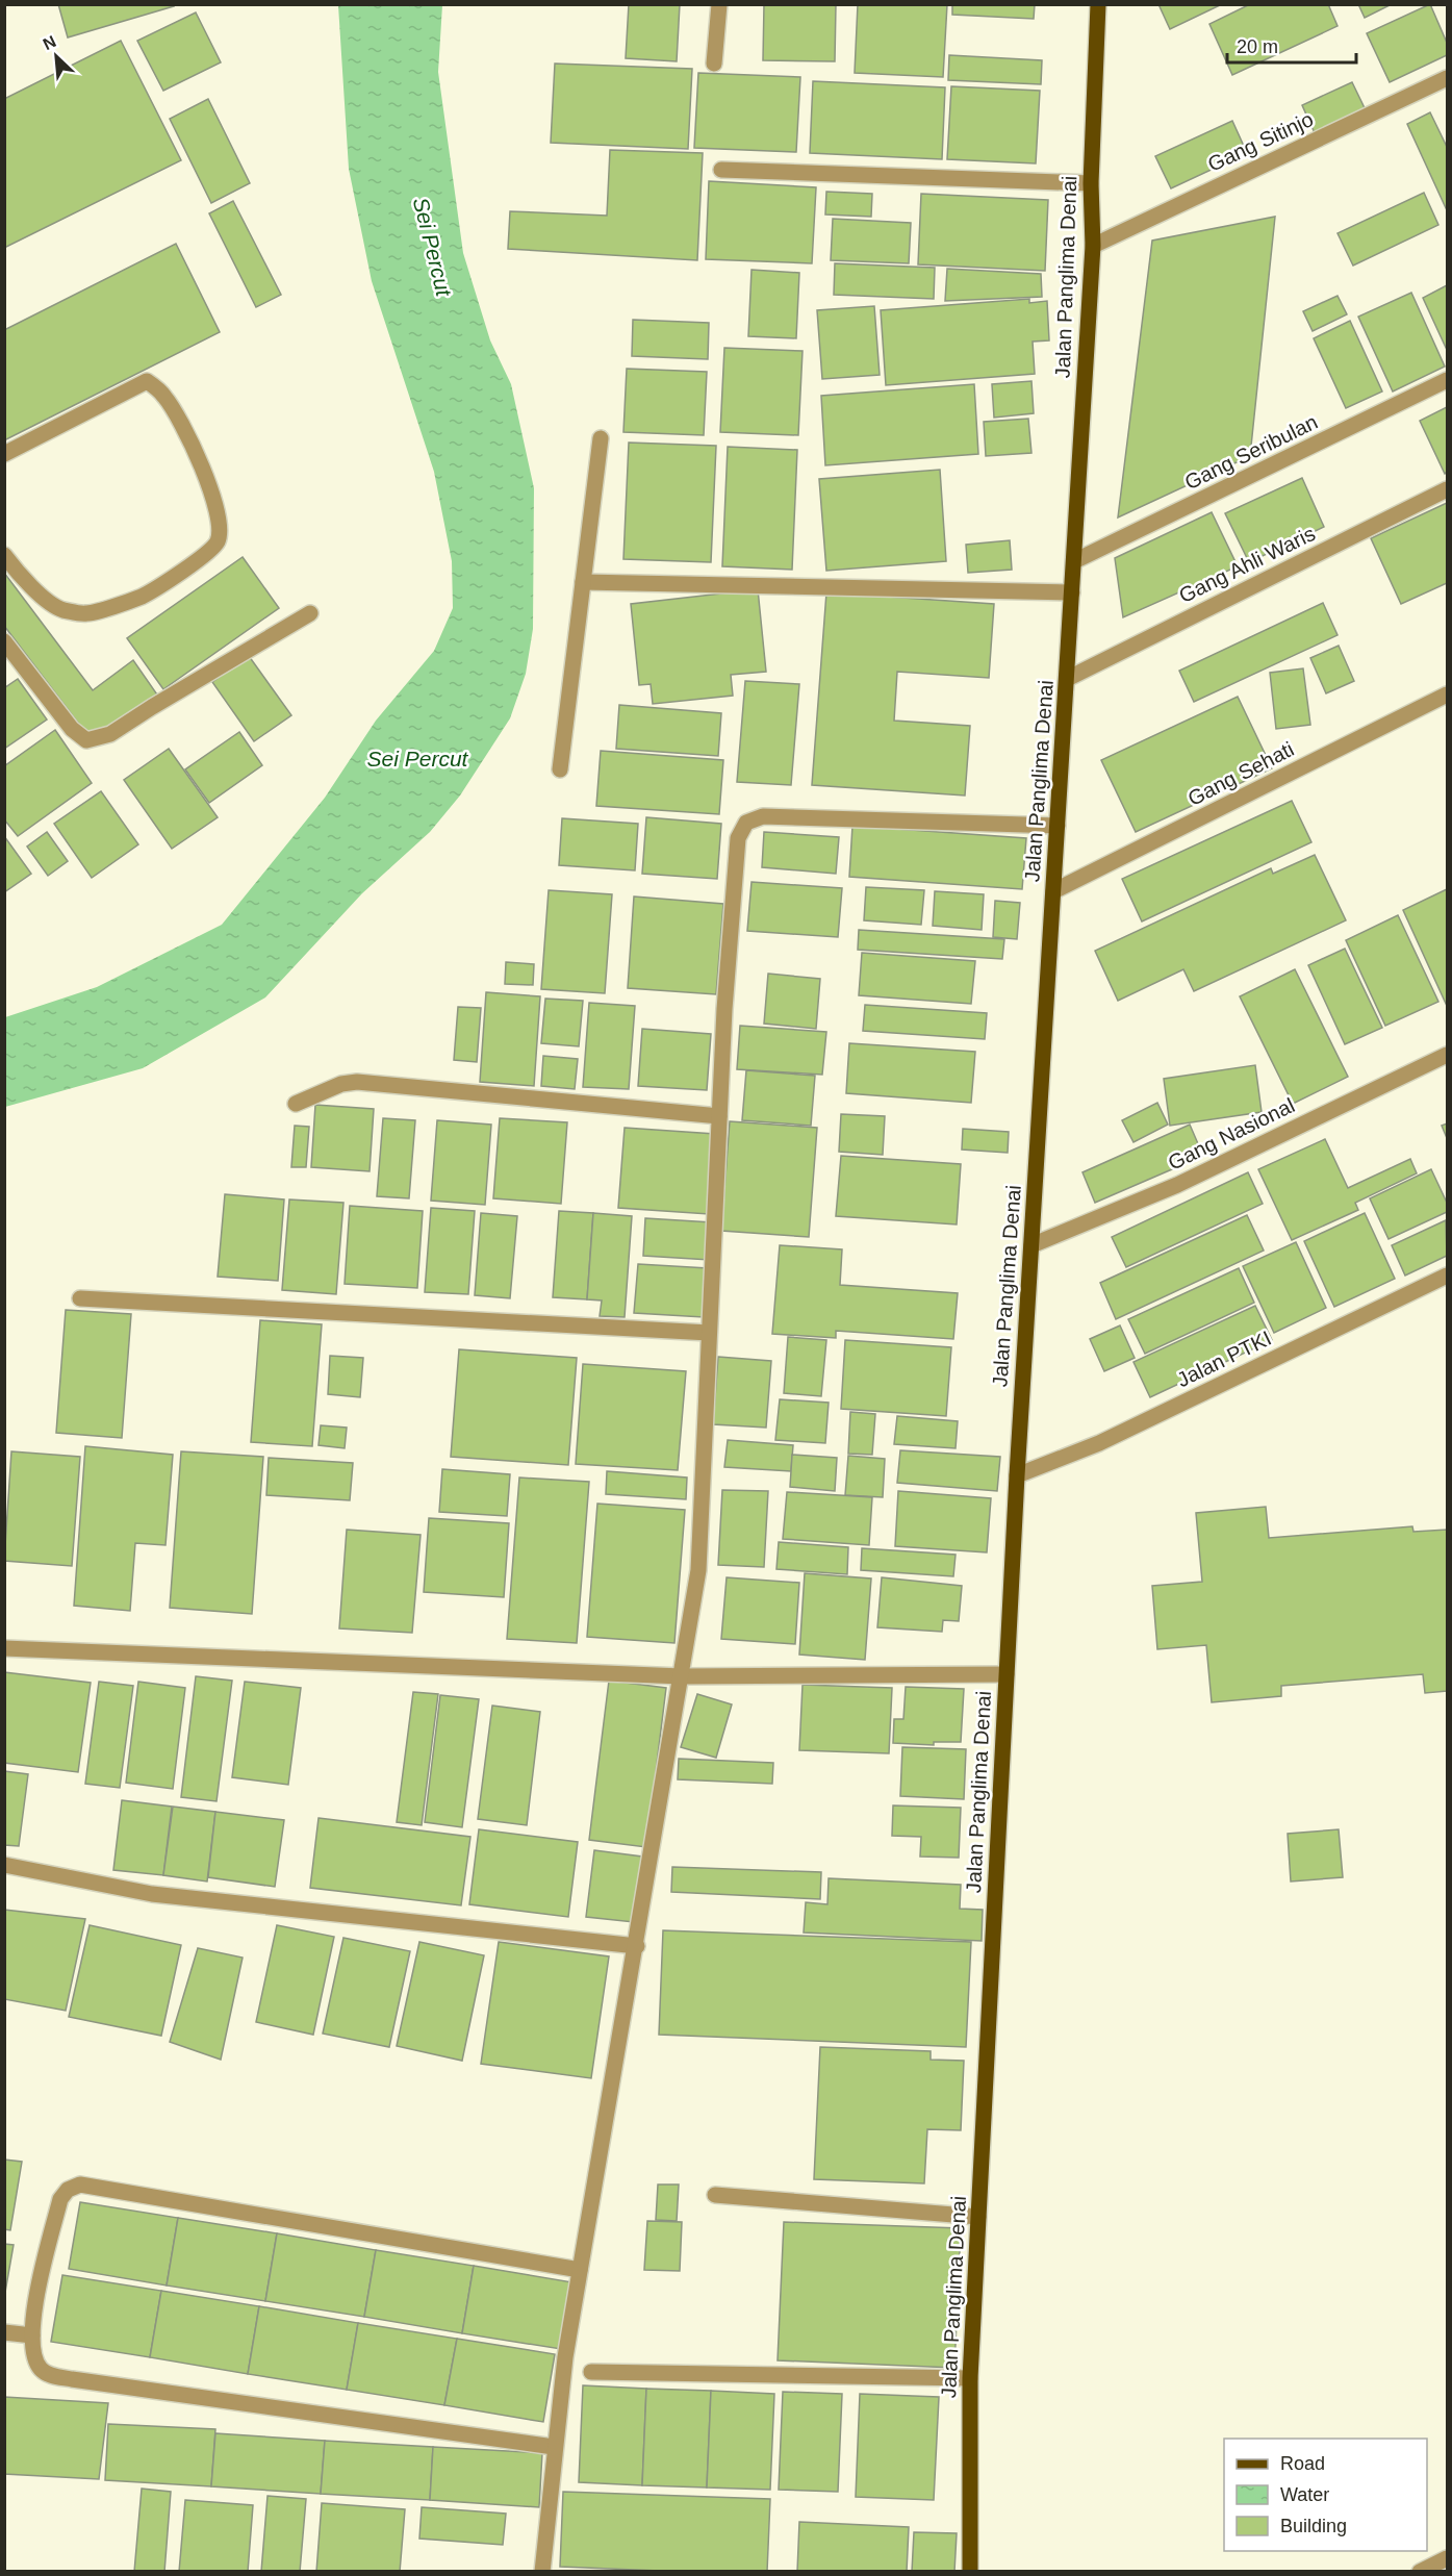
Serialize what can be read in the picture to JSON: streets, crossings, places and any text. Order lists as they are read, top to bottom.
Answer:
{
  "streets": {
    "main road": ["Jalan Panglima Denai"],
    "street": [
      "Gang Sitinjo",
      "Gang Seribulan",
      "Gang Ahli Waris",
      "Gang Sehati",
      "Gang Nasional",
      "Jalan PTKI"
    ]
  },
  "crossings": [
    ["Gang Sitinjo", "Jalan Panglima Denai"],
    ["Jalan Panglima Denai", "Gang Seribulan"],
    ["Jalan Panglima Denai", "Gang Ahli Waris"],
    ["Jalan Panglima Denai", "Gang Sehati"],
    ["Jalan Panglima Denai", "Gang Nasional"],
    ["Jalan Panglima Denai", "Jalan PTKI"]
  ],
  "water": ["Sei Percut"],
  "legend": ["Road", "Water", "Building"],
  "scale_bar": "20 m",
  "north": "top left"
}
